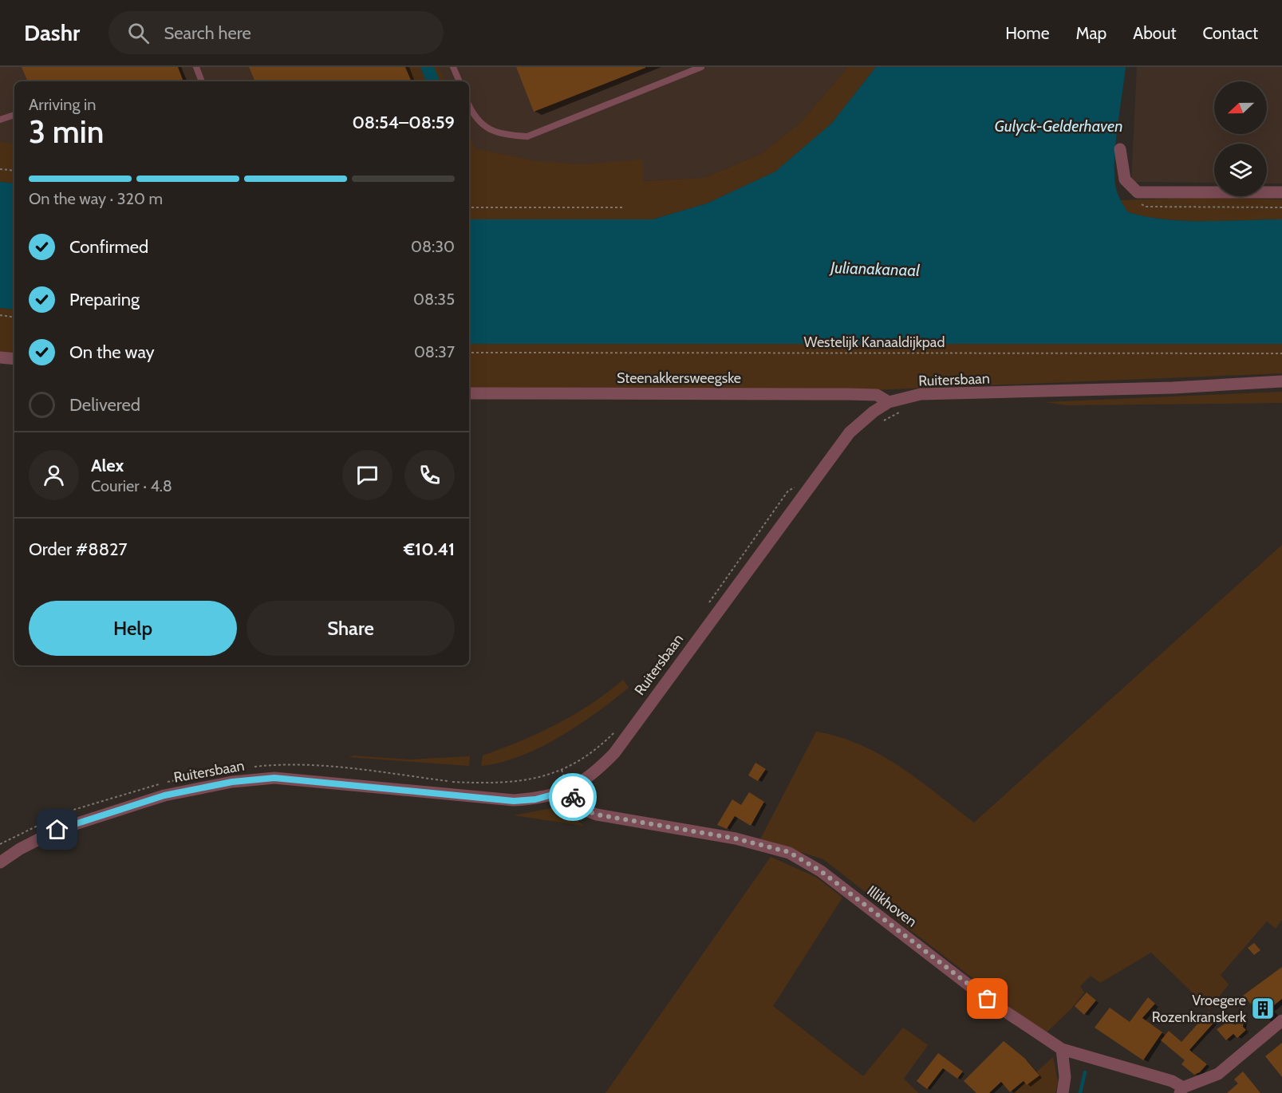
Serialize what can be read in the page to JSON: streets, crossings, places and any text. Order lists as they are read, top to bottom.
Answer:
{
  "streets": {
    "street": ["Steenakkersweegske", "Ruitersbaan", "Illikhoven"],
    "path": ["Westelijk Kanaaldijkpad"]
  },
  "crossings": [
    ["Steenakkersweegske", "Ruitersbaan"],
    ["Ruitersbaan", "Illikhoven"]
  ],
  "water": ["Gulyck-Gelderhaven", "Julianakanaal"],
  "places": {
    "building": ["Vroegere Rozenkranskerk"]
  },
  "north": "left",
  "page": {
    "header": "Dashr",
    "search": "Search here",
    "nav": [
      "Home",
      "Map",
      "About",
      "Contact"
    ],
    "heading": ["3 min", "Arriving in", "08:54–08:59"],
    "panel": [
      "Alex",
      "Courier · 4.8",
      "Order #8827",
      "€10.41"
    ],
    "bar": "On the way · 320 m",
    "list": [
      ["Confirmed", "08:30"],
      ["Preparing", "08:35"],
      ["On the way", "08:37"],
      "Delivered"
    ],
    "buttons": ["Help", "Share"]
  }
}
